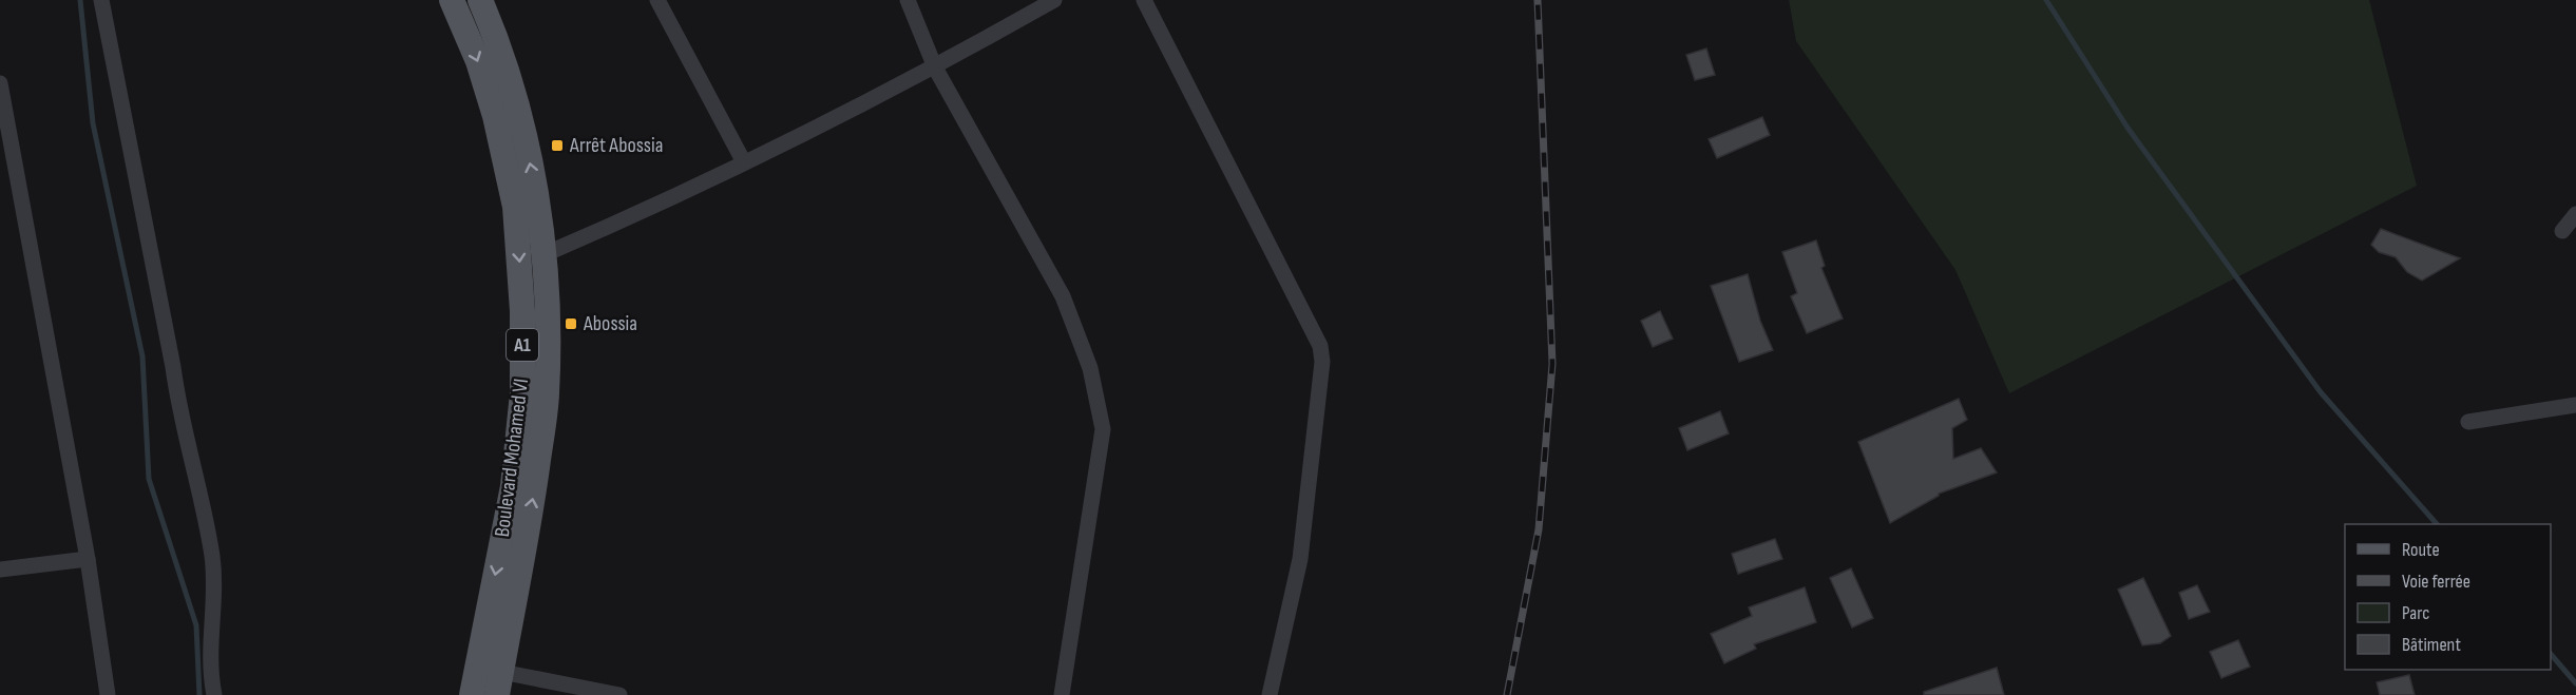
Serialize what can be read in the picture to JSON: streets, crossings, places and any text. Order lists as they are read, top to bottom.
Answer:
{
  "streets": {
    "main road": ["A1", "Boulevard Mohamed VI"]
  },
  "places": {
    "transit": ["Arrêt Abossia", "Abossia"]
  },
  "legend": [
    "Route",
    "Voie ferrée",
    "Parc",
    "Bâtiment"
  ]
}
